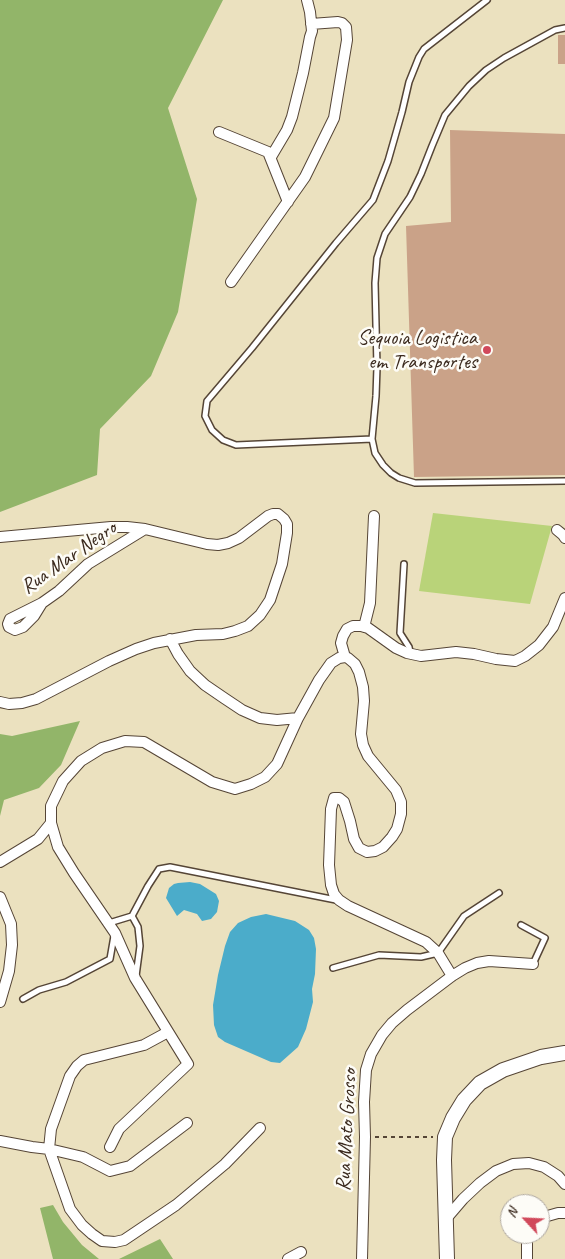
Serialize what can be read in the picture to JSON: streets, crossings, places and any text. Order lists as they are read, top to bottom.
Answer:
{
  "streets": {
    "street": ["Rua Mar Negro", "Rua Mato Grosso"]
  },
  "places": ["Sequoia Logistica em Transportes"],
  "north": "top left"
}
